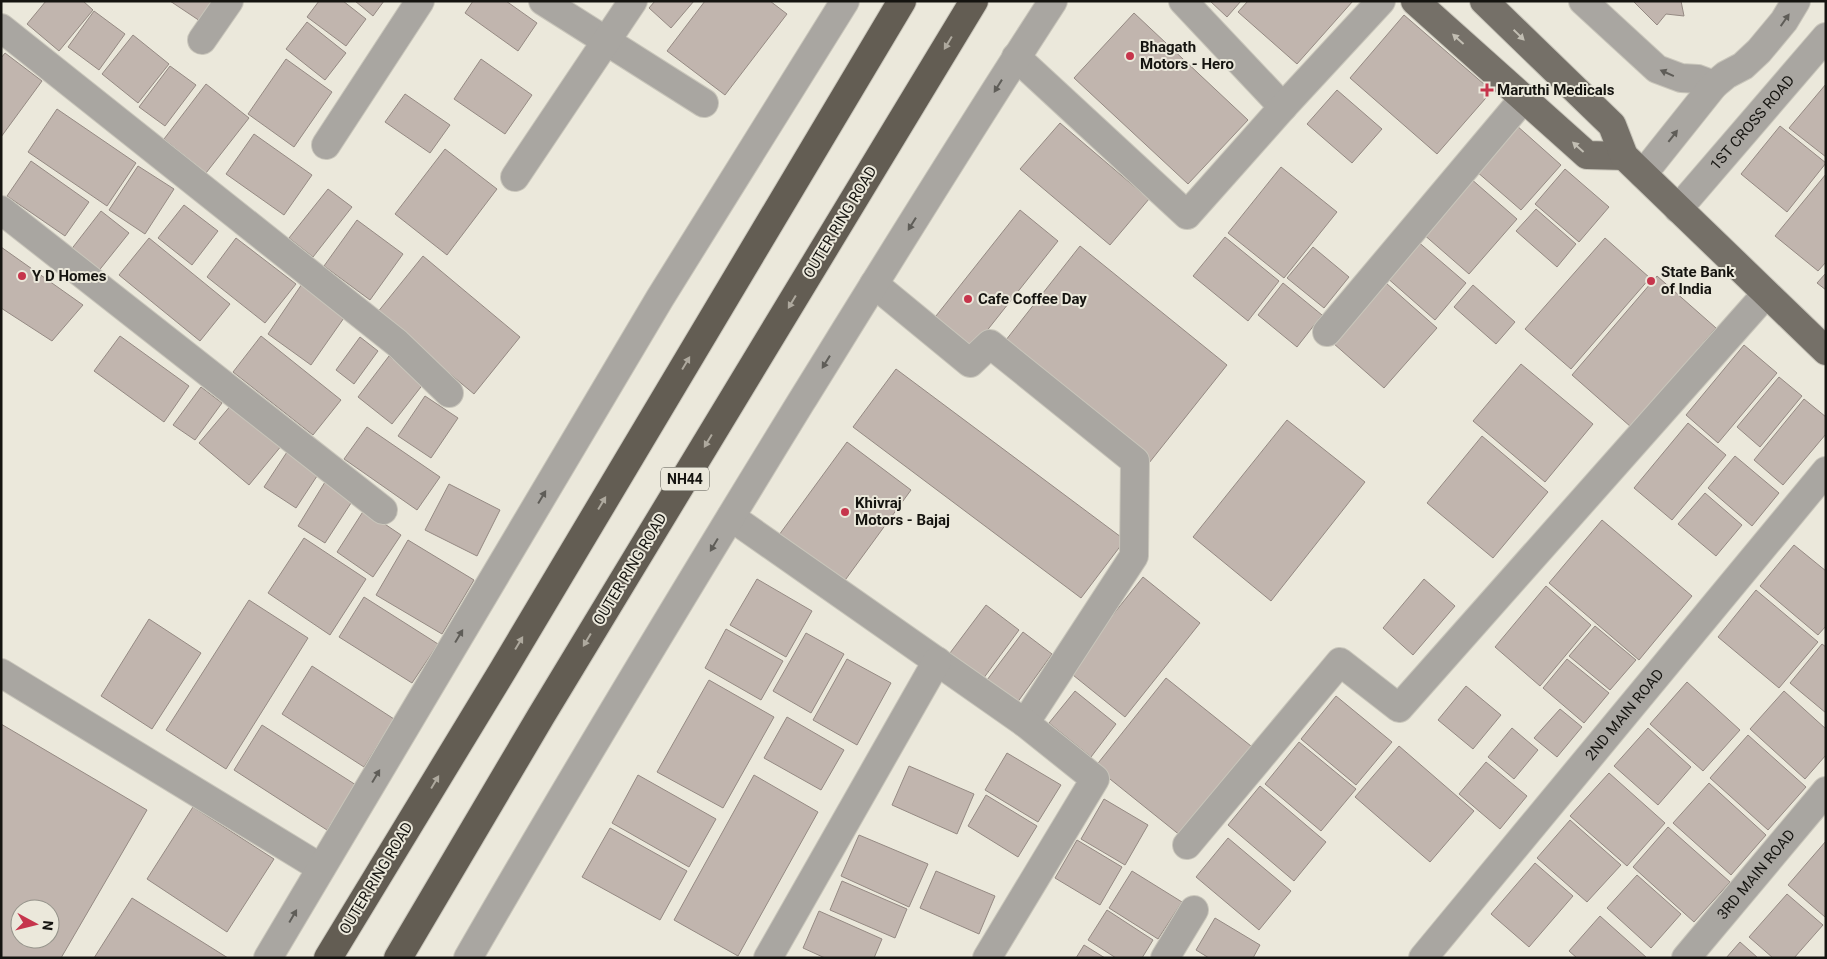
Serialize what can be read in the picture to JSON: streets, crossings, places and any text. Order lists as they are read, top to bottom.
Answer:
{
  "streets": {
    "highway": ["OUTER RING ROAD", "NH44"],
    "street": ["1ST CROSS ROAD", "2ND MAIN ROAD", "3RD MAIN ROAD"]
  },
  "places": {
    "other": [
      "Bhagath Motors - Hero",
      "Y D Homes",
      "State Bank of India",
      "Cafe Coffee Day",
      "Khivraj Motors - Bajaj"
    ],
    "health": ["Maruthi Medicals"]
  },
  "north": "right"
}
